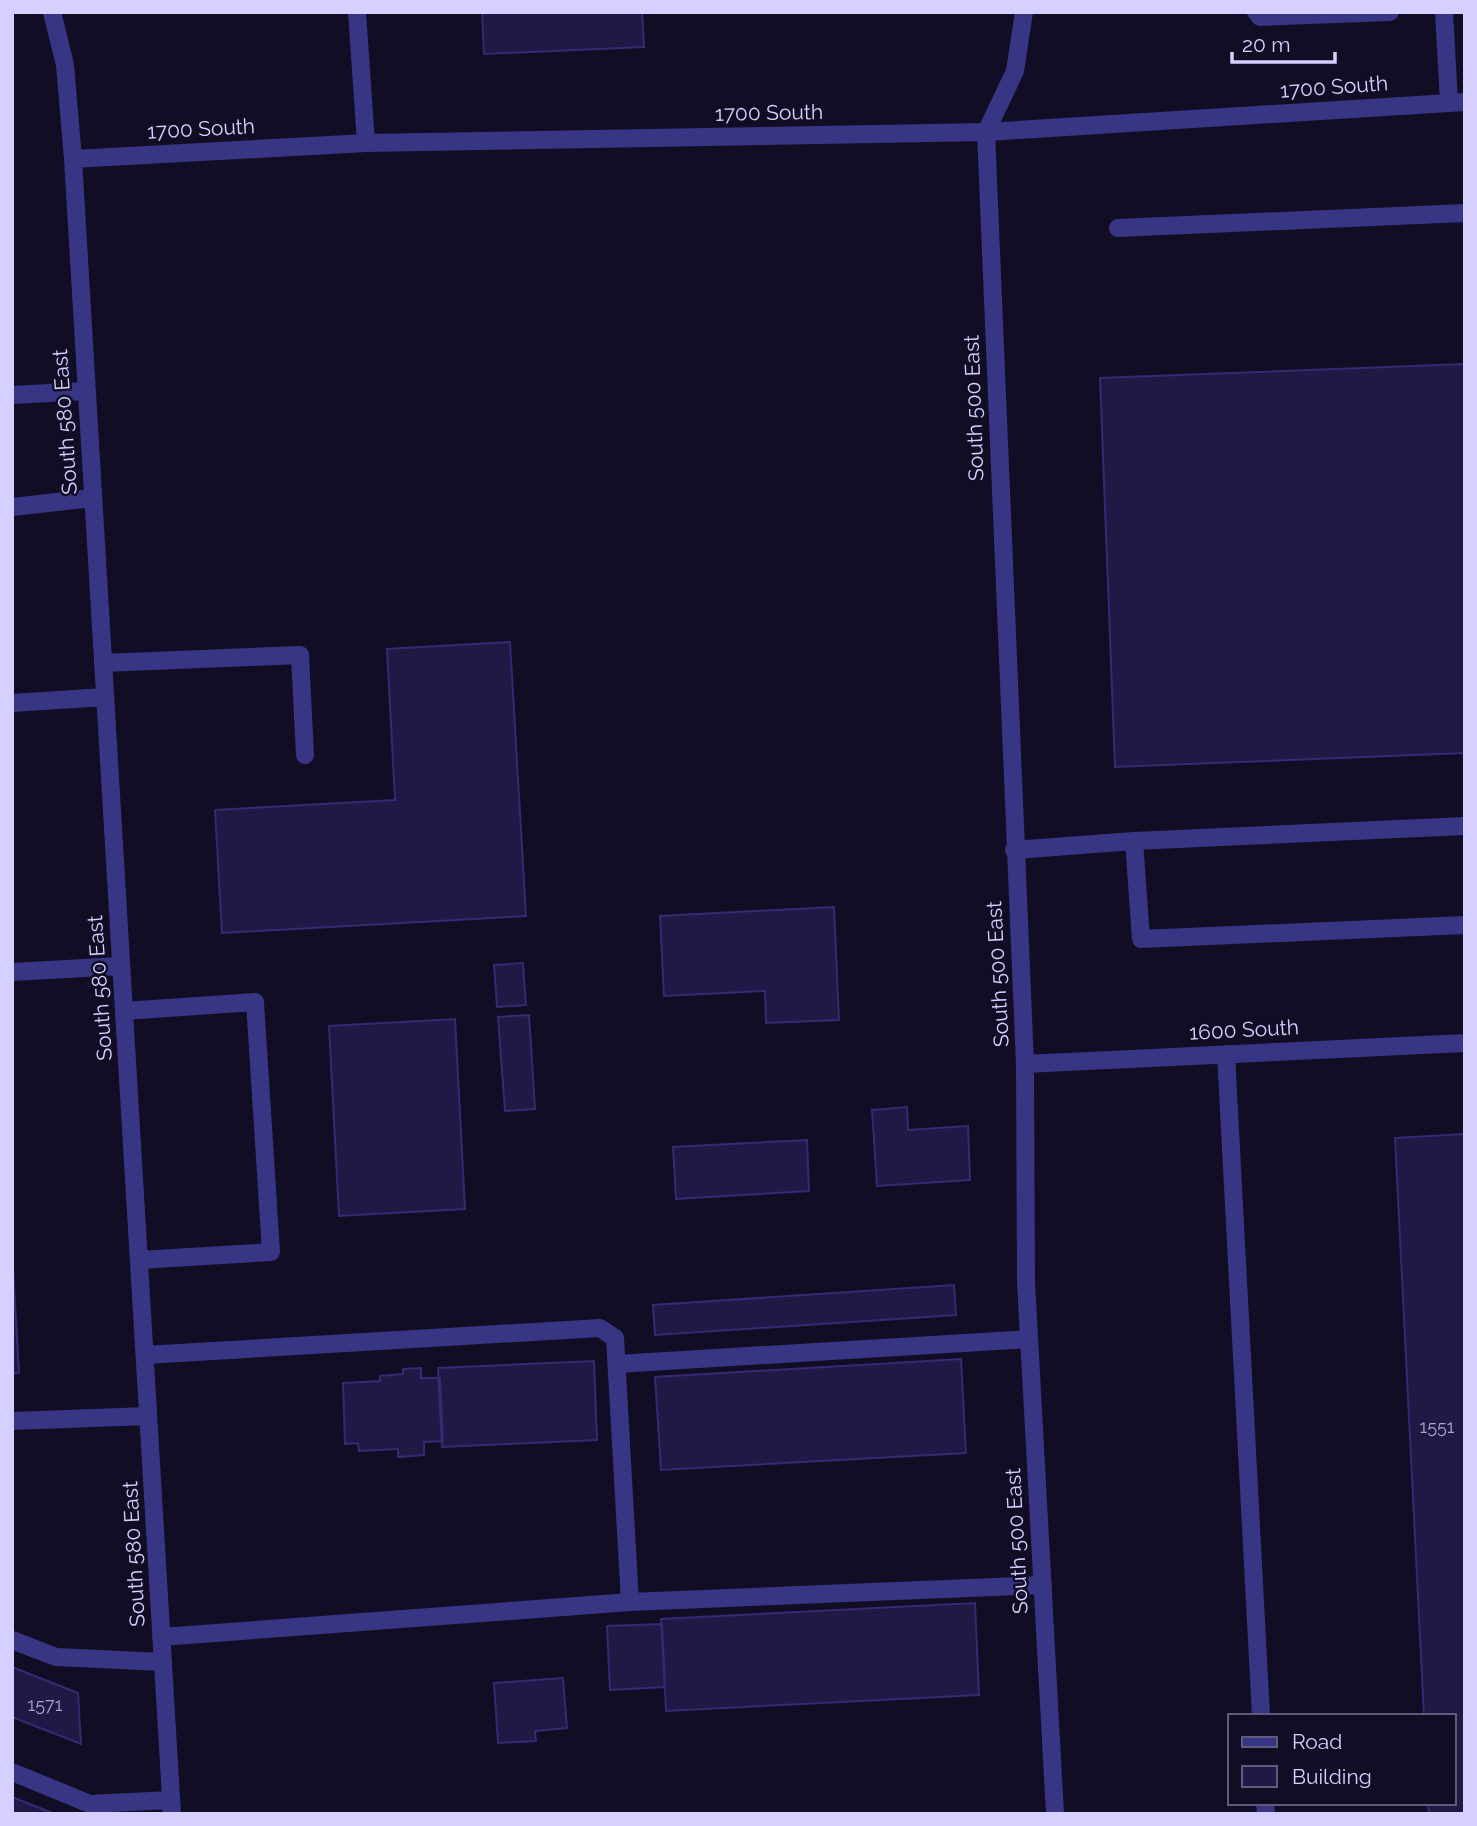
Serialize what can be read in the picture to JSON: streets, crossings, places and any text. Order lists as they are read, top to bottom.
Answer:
{
  "streets": {
    "street": [
      "1700 South",
      "South 500 East",
      "South 580 East",
      "1600 South"
    ]
  },
  "crossings": [
    ["1700 South", "South 500 East"],
    ["1700 South", "South 580 East"],
    ["South 500 East", "1600 South"]
  ],
  "house_numbers": ["1551", "1571"],
  "legend": ["Road", "Building"],
  "scale_bar": "20 m"
}
